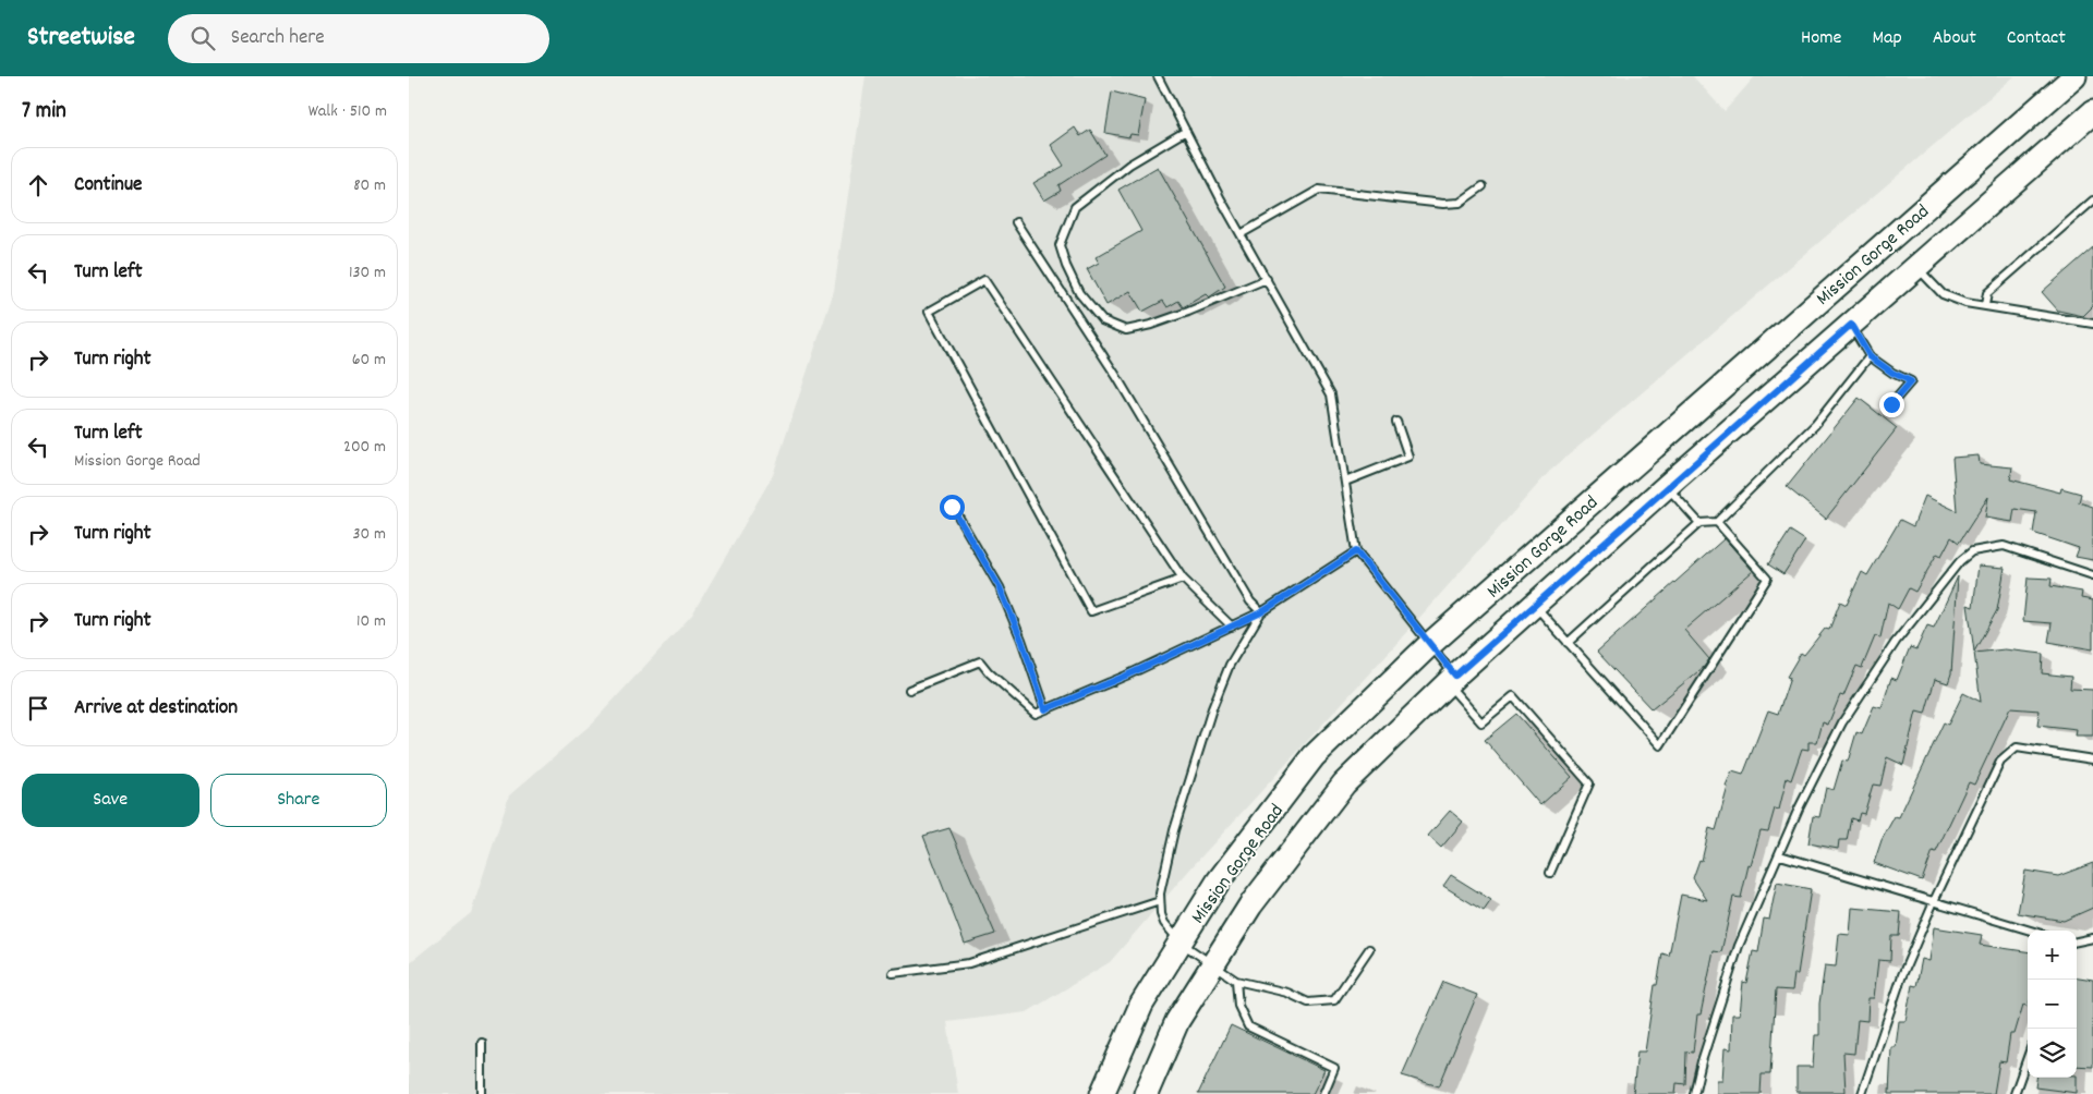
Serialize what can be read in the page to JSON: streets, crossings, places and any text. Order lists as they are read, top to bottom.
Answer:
{
  "streets": {
    "main road": ["Mission Gorge Road"]
  },
  "page": {
    "header": "Streetwise",
    "search": "Search here",
    "nav": [
      "Home",
      "Map",
      "About",
      "Contact"
    ],
    "heading": ["7 min", "Walk · 510 m"],
    "list": [
      ["Continue", "80 m"],
      ["Turn left", "130 m"],
      ["Turn right", "60 m"],
      ["Turn left", "Mission Gorge Road", "200 m"],
      ["Turn right", "30 m"],
      ["Turn right", "10 m"],
      "Arrive at destination"
    ],
    "buttons": ["Save", "Share"],
    "map_buttons": ["+", "−"]
  }
}
